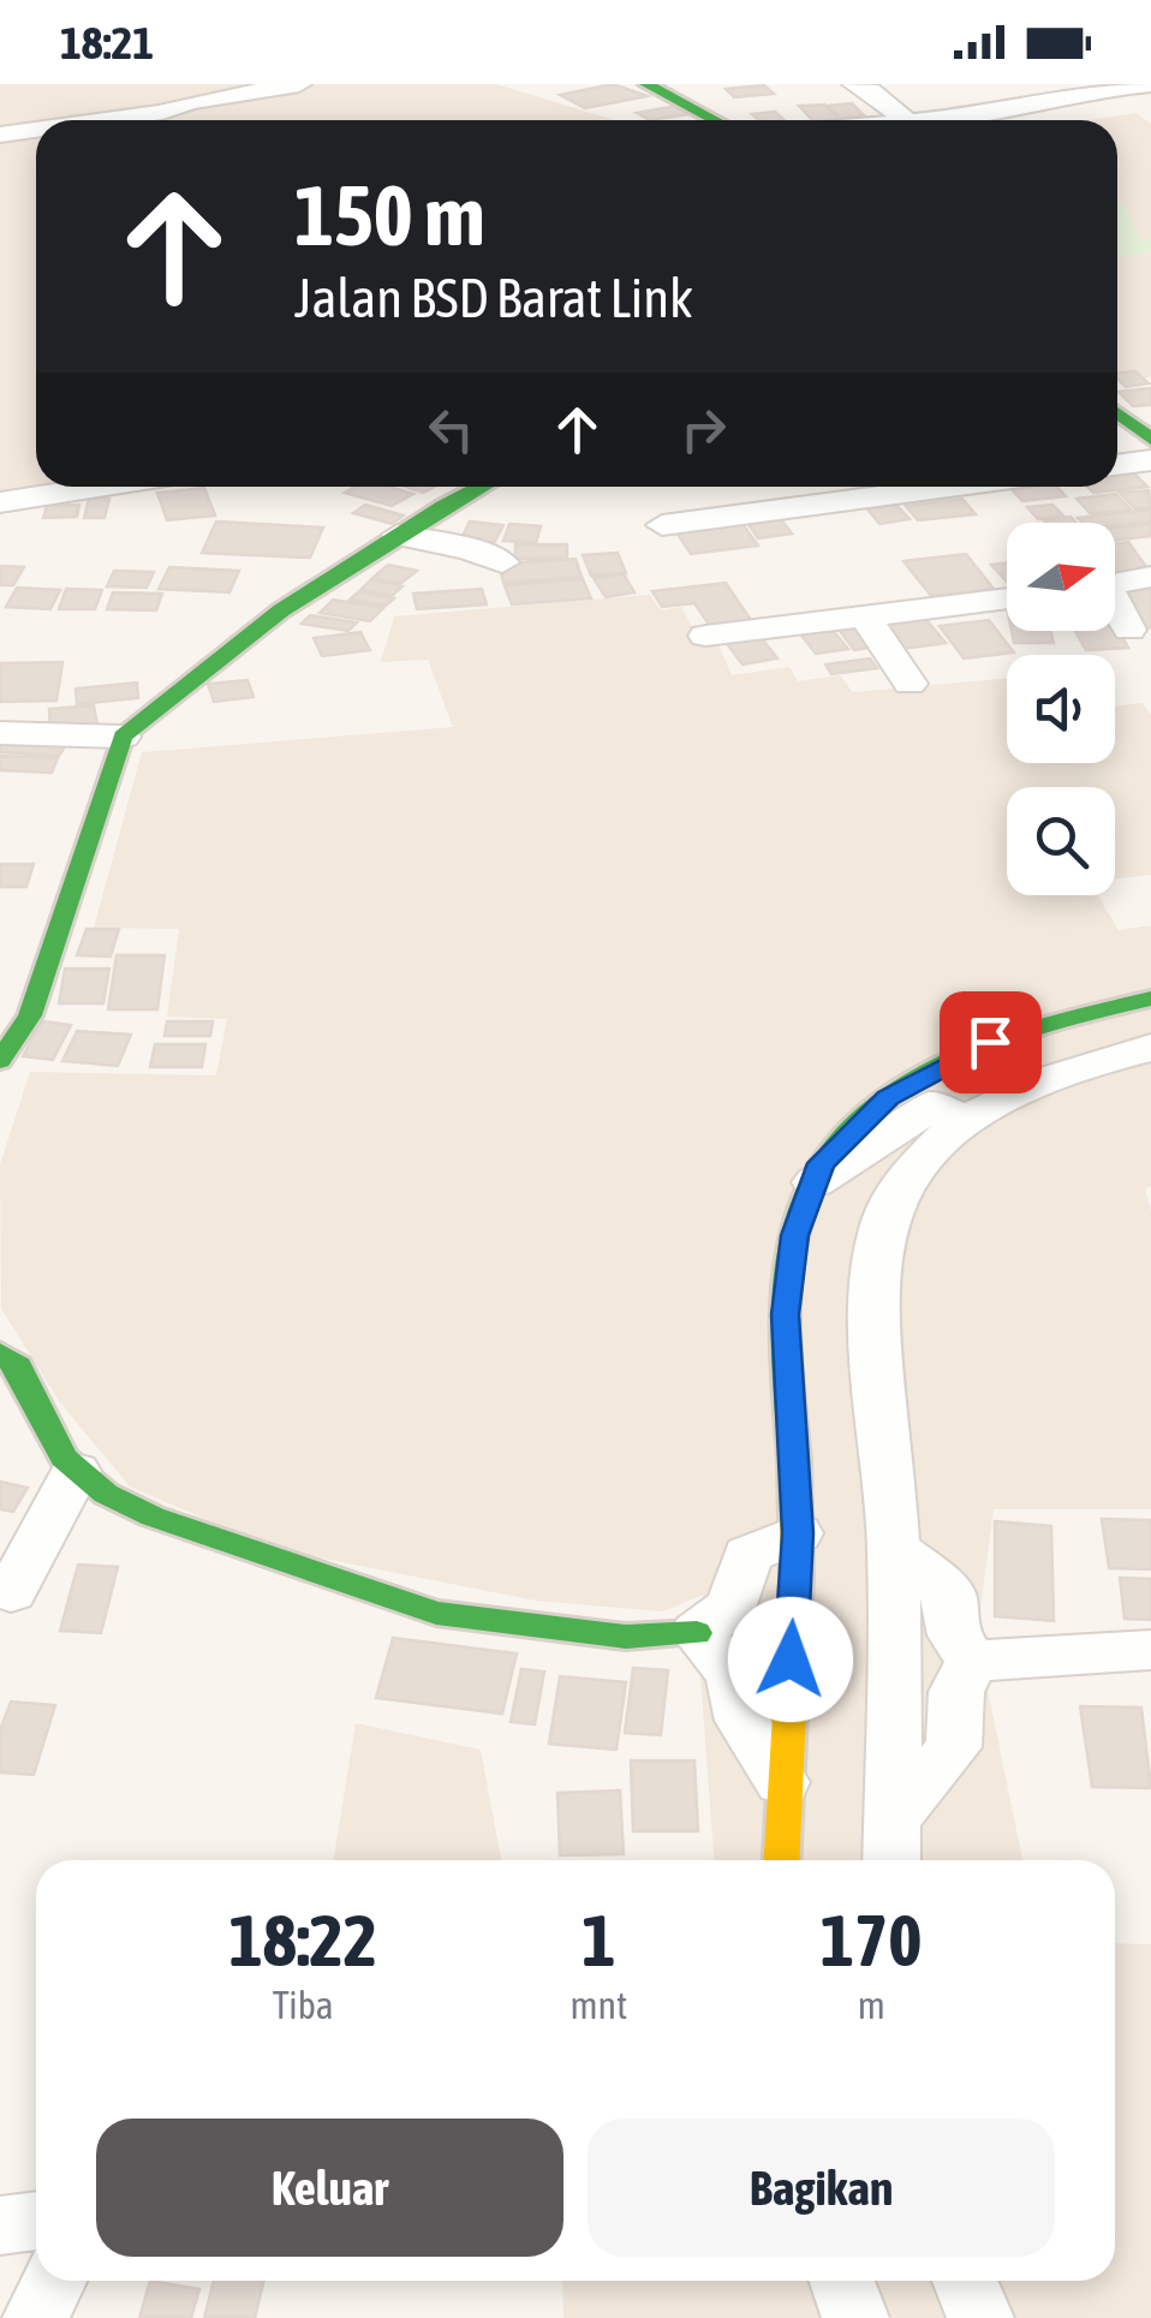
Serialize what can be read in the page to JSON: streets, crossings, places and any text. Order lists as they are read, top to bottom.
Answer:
{
  "north": "right",
  "page": {
    "status": "18:21",
    "turn": ["150 m", "Jalan BSD Barat Link"],
    "eta": [
      "18:22",
      "Tiba",
      "1",
      "mnt",
      "170",
      "m"
    ],
    "buttons": ["Keluar", "Bagikan"]
  }
}
